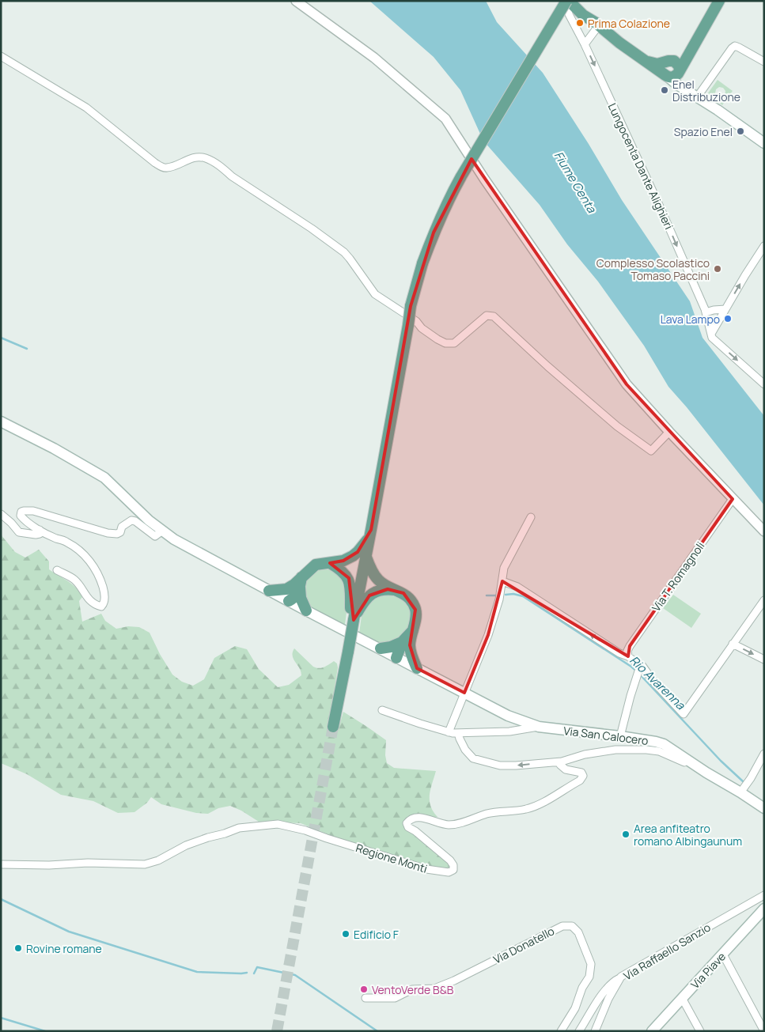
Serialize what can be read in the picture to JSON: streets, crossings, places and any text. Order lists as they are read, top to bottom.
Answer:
{
  "streets": {
    "main road": ["Via San Calocero", "Via Piave"],
    "street": [
      "Lungocenta Dante Alighieri",
      "Via T. Romagnoli",
      "Regione Monti",
      "Via Donatello",
      "Via Raffaello Sanzio"
    ]
  },
  "one_way": ["Lungocenta Dante Alighieri"],
  "water": ["Fiume Centa", "Rio Avarenna"],
  "places": [
    "Prima Colazione",
    "Enel Distribuzione",
    "Spazio Enel",
    "Complesso Scolastico Tomaso Paccini",
    "Lava Lampo",
    "Area anfiteatro romano Albingaunum",
    "Edificio F",
    "Rovine romane",
    "VentoVerde B&B"
  ]
}
